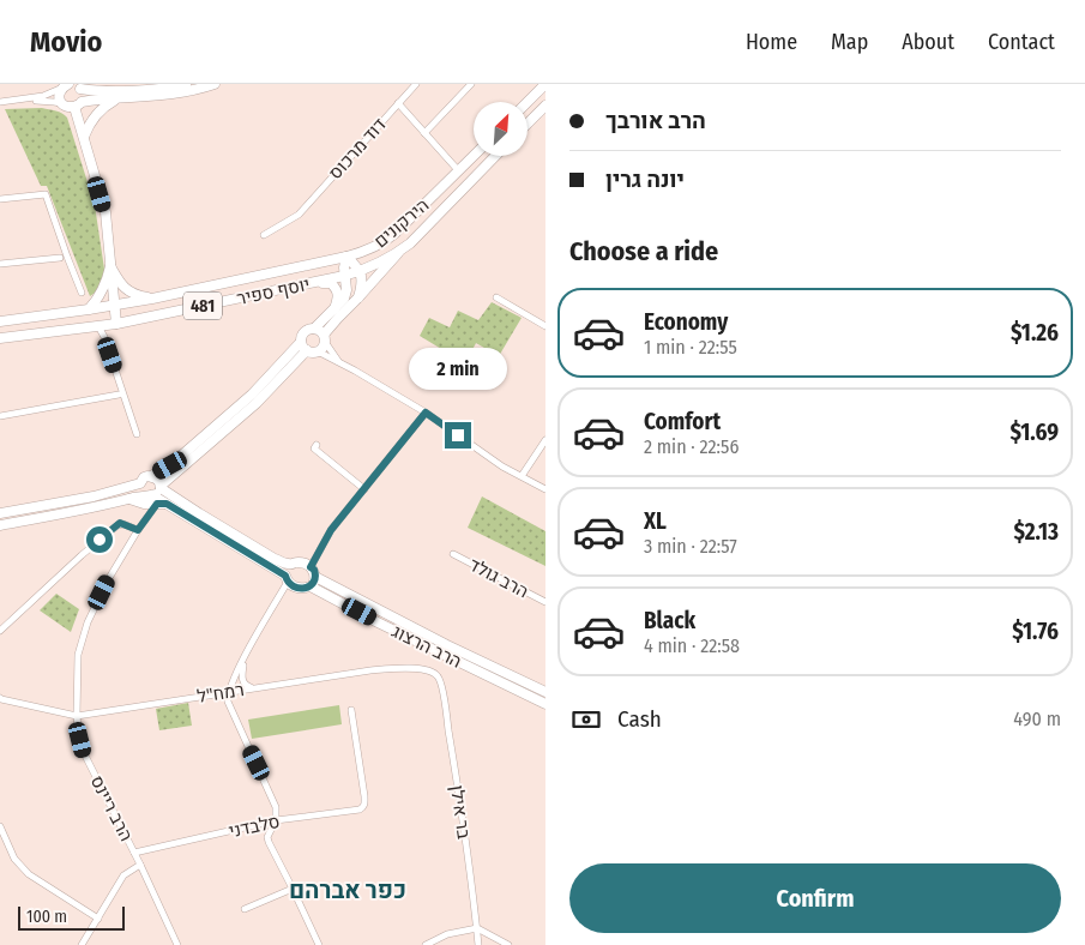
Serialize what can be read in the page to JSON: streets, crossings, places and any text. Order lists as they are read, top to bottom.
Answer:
{
  "streets": {
    "street": [
      "דוד מרכוס",
      "הירקונים",
      "יוסף ספיר",
      "481",
      "הרב גולד",
      "הרב הרצוג",
      "רמח\"ל",
      "הרב ריינס",
      "בר אילן",
      "סלבדני"
    ]
  },
  "crossings": [
    ["הירקונים", "יוסף ספיר"],
    ["הרב הרצוג", "הרב ריינס"],
    ["רמח\"ל", "הרב ריינס"],
    ["רמח\"ל", "בר אילן"],
    ["הרב ריינס", "סלבדני"]
  ],
  "districts": ["כפר אברהם"],
  "scale_bar": "100 m",
  "north": "top right",
  "page": {
    "header": "Movio",
    "nav": [
      "Home",
      "Map",
      "About",
      "Contact"
    ],
    "banner": ["הרב אורבך", "יונה גרין"],
    "heading": "Choose a ride",
    "list": [
      {
        "name": "Economy",
        "note": "1 min · 22:55",
        "value": "$1.26"
      },
      {
        "name": "Comfort",
        "note": "2 min · 22:56",
        "value": "$1.69"
      },
      {
        "name": "XL",
        "note": "3 min · 22:57",
        "value": "$2.13"
      },
      {
        "name": "Black",
        "note": "4 min · 22:58",
        "value": "$1.76"
      }
    ],
    "bubble": "2 min",
    "pay": ["Cash", "490 m"],
    "buttons": "Confirm",
    "scale": "100 m"
  }
}
